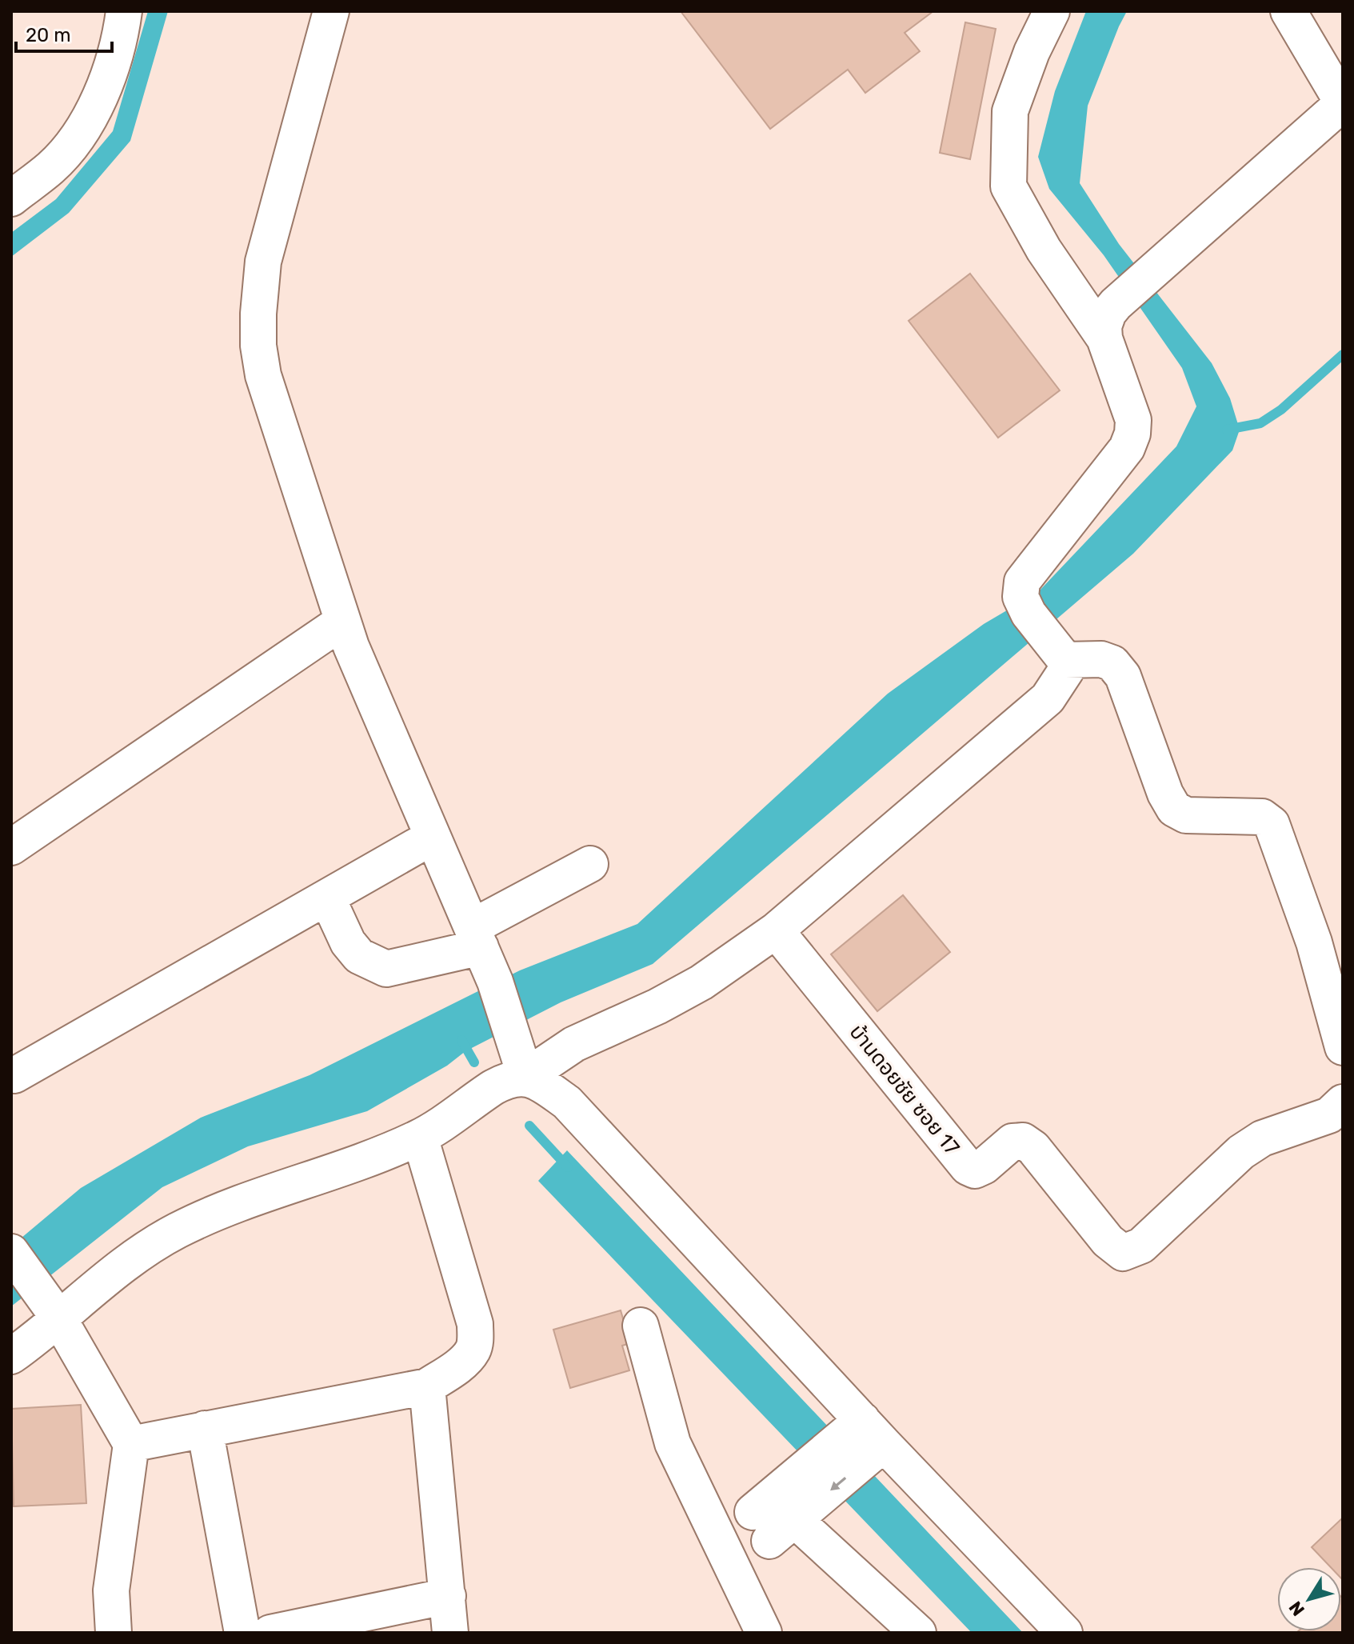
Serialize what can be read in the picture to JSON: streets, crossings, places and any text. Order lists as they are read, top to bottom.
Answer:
{
  "streets": {
    "street": ["บ้านดอยชัย ซอย 17"]
  },
  "scale_bar": "20 m",
  "north": "bottom left"
}
